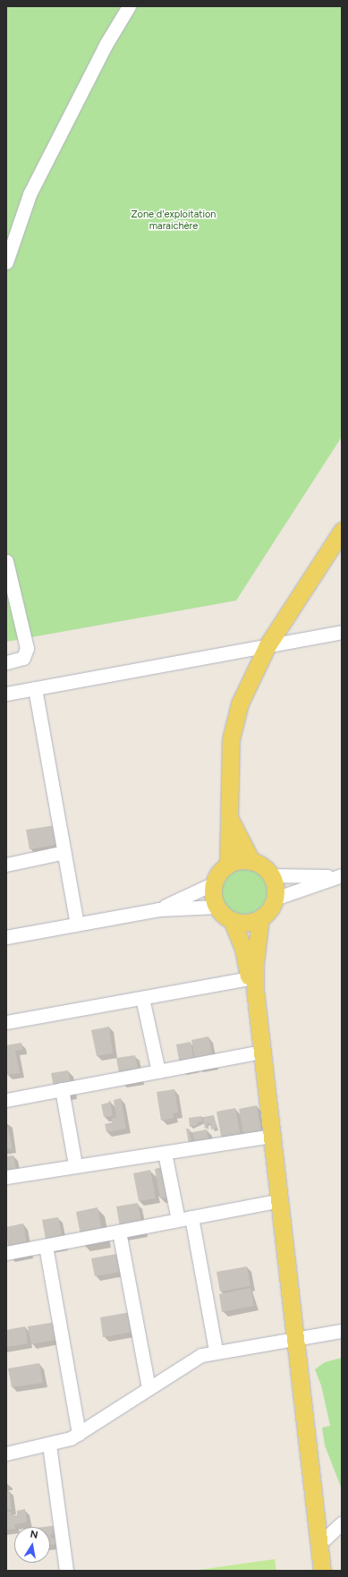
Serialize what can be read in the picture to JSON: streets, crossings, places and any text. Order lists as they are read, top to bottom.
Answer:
{
  "parks": ["Zone d'exploitation maraichère"],
  "north": "top"
}
